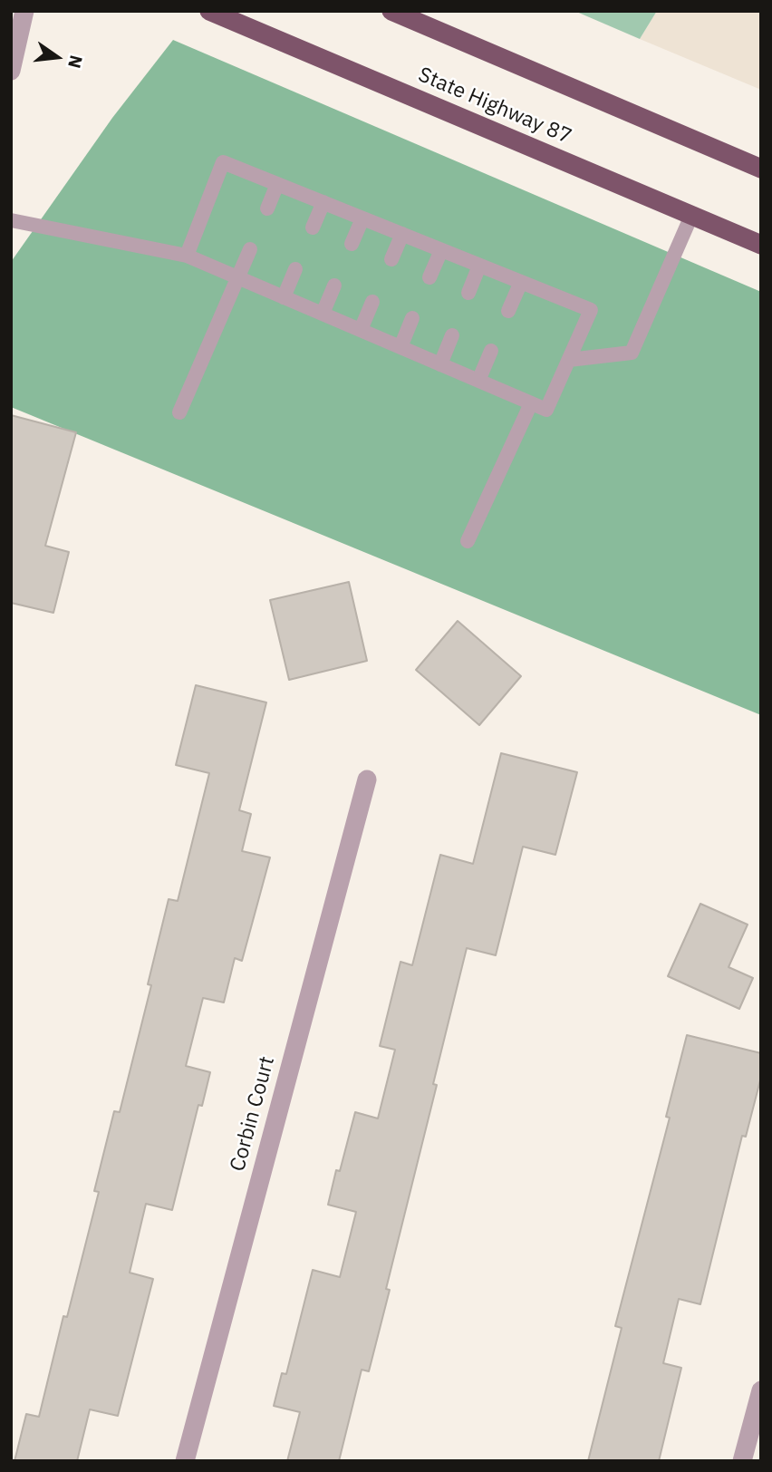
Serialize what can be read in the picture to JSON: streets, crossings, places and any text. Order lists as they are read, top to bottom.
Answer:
{
  "streets": {
    "highway": ["State Highway 87"],
    "street": ["Corbin Court"]
  },
  "north": "right"
}
